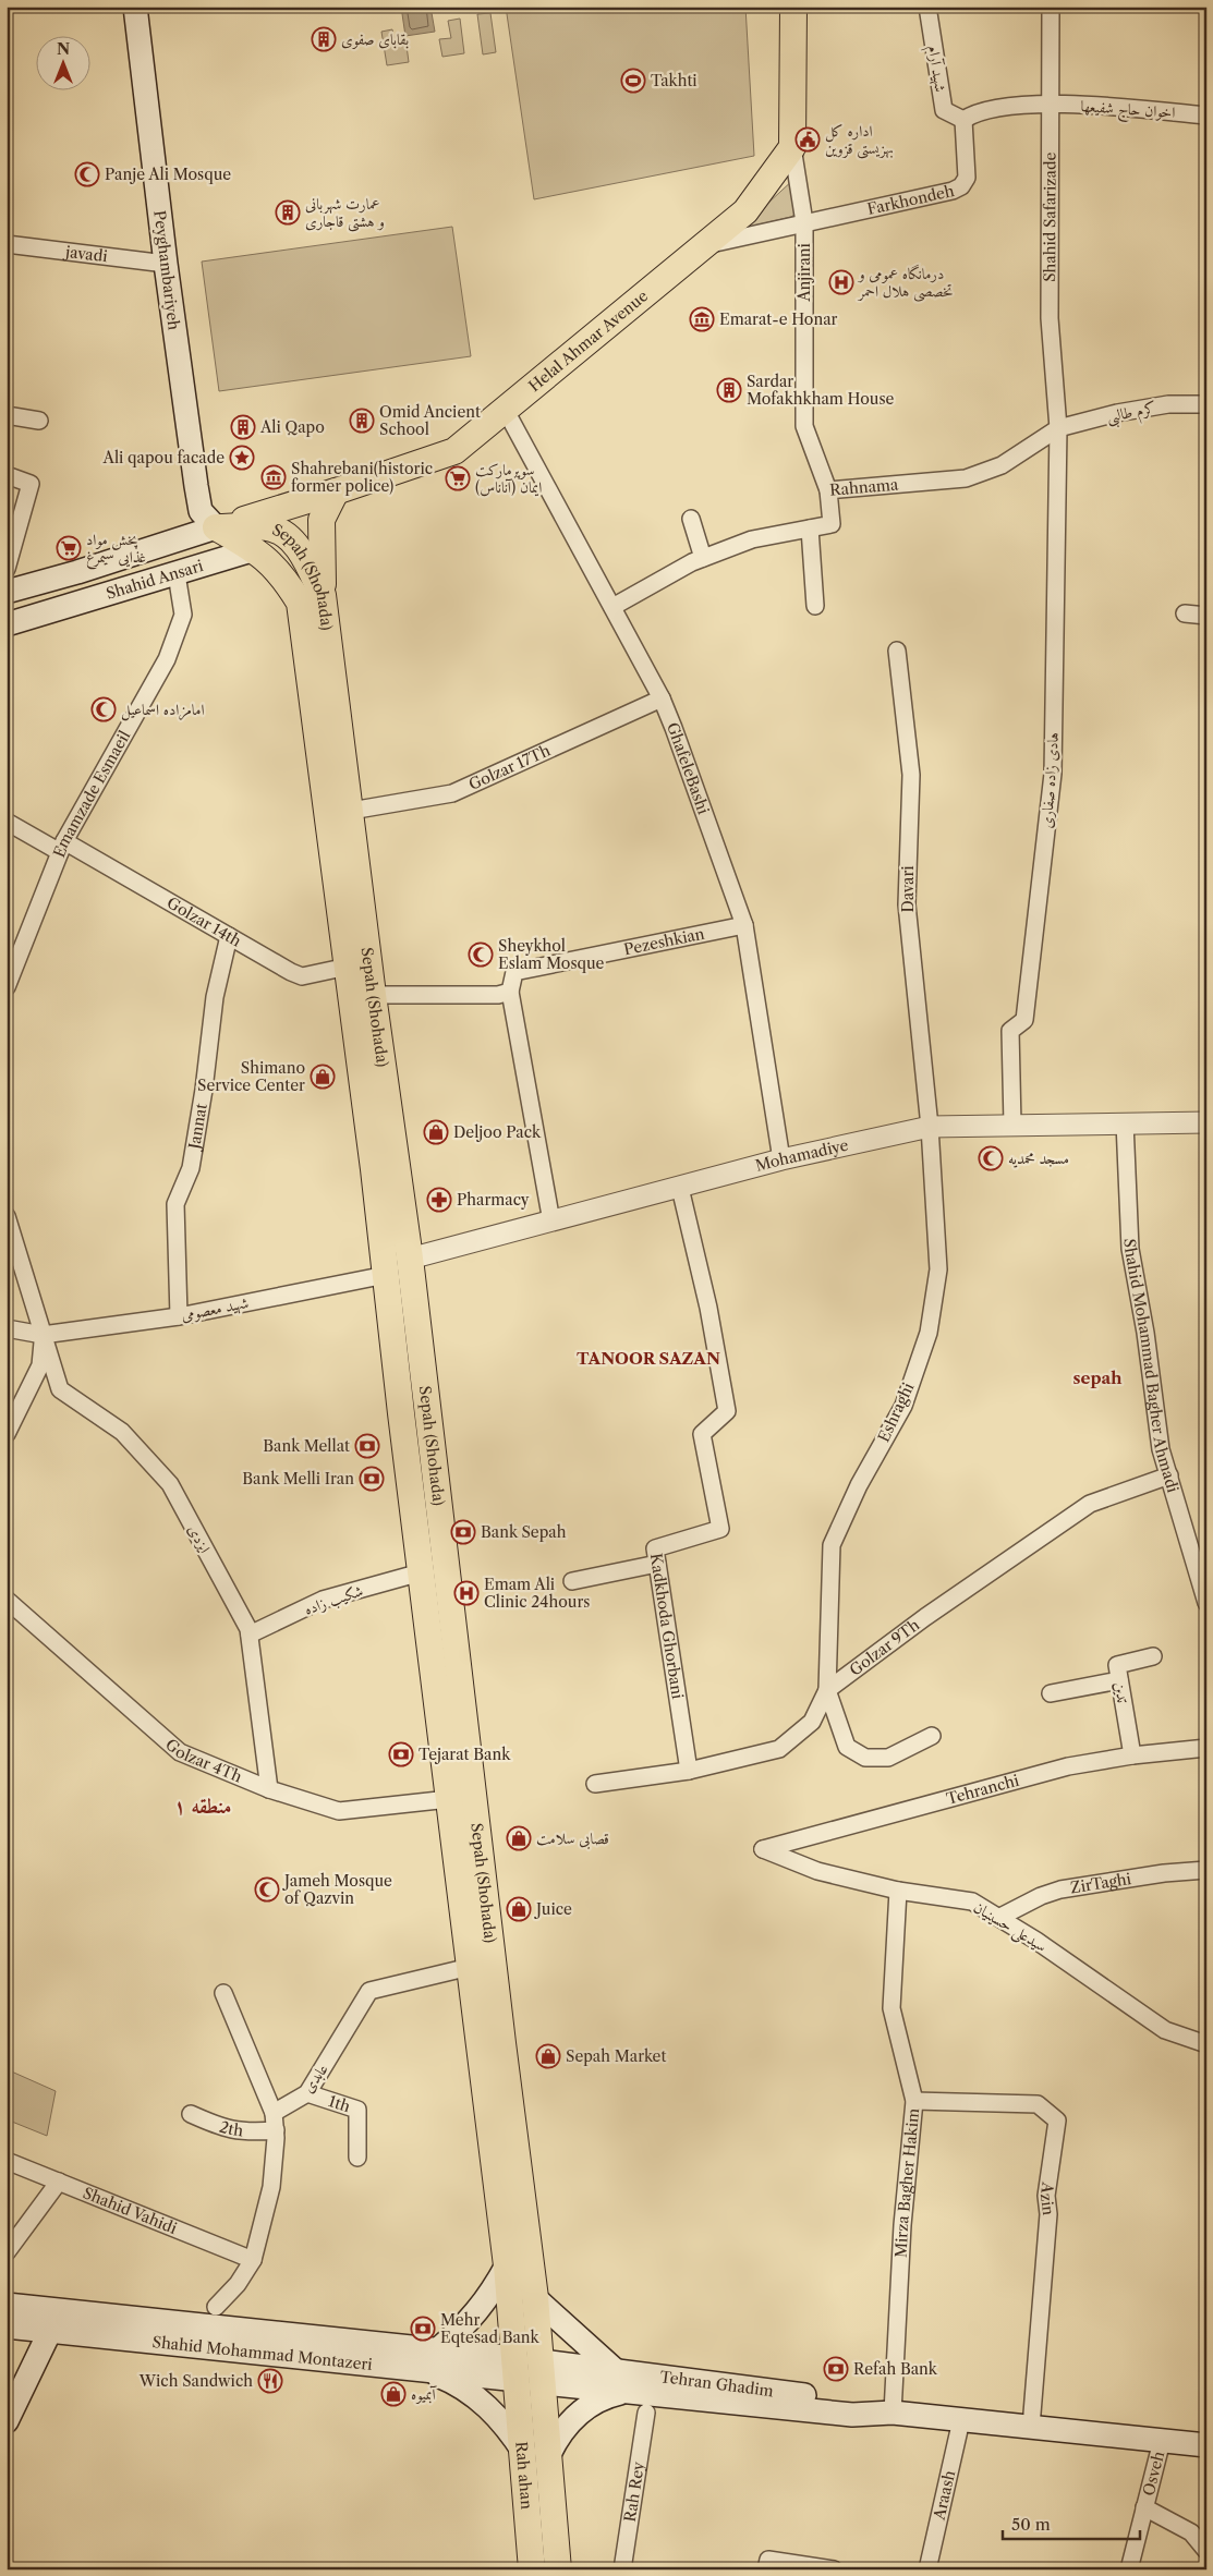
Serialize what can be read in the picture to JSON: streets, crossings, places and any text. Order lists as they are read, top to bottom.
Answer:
{
  "streets": {
    "main road": [
      "Peyghambariyeh",
      "Helal Ahmar Avenue",
      "Shahid Ansari",
      "Sepah (Shohada)",
      "Shahid Mohammad Montazeri",
      "Tehran Ghadim",
      "Rah ahan"
    ],
    "street": [
      "شهید آرام",
      "اخوان حاج شفیعها",
      "Farkhondeh",
      "Shahid Safarizade",
      "javadi",
      "Anjirani",
      "کرم طالبی",
      "Rahnama",
      "Golzar 17Th",
      "GhafeleBashi",
      "هادی زاده صفاری",
      "Emamzade Esmaeil",
      "Davari",
      "Golzar 14th",
      "Pezeshkian",
      "Jannat",
      "Mohamadiye",
      "شهید معصومی",
      "Shahid Mohammad Bagher Ahmadi",
      "Eshraghi",
      "ایزدی",
      "شکیب زاده",
      "Kadkhoda Ghorbani",
      "Golzar 9Th",
      "تدین",
      "Golzar 4Th",
      "Tehranchi",
      "ZirTaghi",
      "سیدعلی حسینیان",
      "عابدی",
      "1th",
      "2th",
      "Mirza Bagher Hakim",
      "Azin",
      "Shahid Vahidi",
      "Osveh",
      "Rah Rey",
      "Araash"
    ]
  },
  "crossings": [
    ["شهید آرام", "Farkhondeh"],
    ["اخوان حاج شفیعها", "Shahid Safarizade"],
    ["Farkhondeh", "Anjirani"],
    ["Farkhondeh", "Helal Ahmar Avenue"],
    ["Shahid Safarizade", "کرم طالبی"],
    ["Shahid Safarizade", "Rahnama"],
    ["Shahid Safarizade", "هادی زاده صفاری"],
    ["javadi", "Peyghambariyeh"],
    ["Peyghambariyeh", "Shahid Ansari"],
    ["Peyghambariyeh", "Sepah (Shohada)"],
    ["Anjirani", "Helal Ahmar Avenue"],
    ["Anjirani", "Rahnama"],
    ["Helal Ahmar Avenue", "Sepah (Shohada)"],
    ["Helal Ahmar Avenue", "GhafeleBashi"],
    ["کرم طالبی", "Rahnama"],
    ["کرم طالبی", "هادی زاده صفاری"],
    ["Rahnama", "GhafeleBashi"],
    ["Rahnama", "هادی زاده صفاری"],
    ["Shahid Ansari", "Sepah (Shohada)"],
    ["Shahid Ansari", "Emamzade Esmaeil"],
    ["Sepah (Shohada)", "Golzar 17Th"],
    ["Sepah (Shohada)", "Golzar 14th"],
    ["Sepah (Shohada)", "Mohamadiye"],
    ["Sepah (Shohada)", "شهید معصومی"],
    ["Sepah (Shohada)", "شکیب زاده"],
    ["Sepah (Shohada)", "Golzar 4Th"],
    ["Sepah (Shohada)", "عابدی"],
    ["Sepah (Shohada)", "Shahid Mohammad Montazeri"],
    ["Sepah (Shohada)", "Tehran Ghadim"],
    ["Sepah (Shohada)", "Rah ahan"],
    ["Golzar 17Th", "GhafeleBashi"],
    ["GhafeleBashi", "Pezeshkian"],
    ["GhafeleBashi", "Mohamadiye"],
    ["هادی زاده صفاری", "Mohamadiye"],
    ["Emamzade Esmaeil", "Golzar 14th"],
    ["Davari", "Mohamadiye"],
    ["Davari", "Eshraghi"],
    ["Golzar 14th", "Jannat"],
    ["Jannat", "شهید معصومی"],
    ["Mohamadiye", "Shahid Mohammad Bagher Ahmadi"],
    ["Mohamadiye", "Eshraghi"],
    ["Mohamadiye", "Kadkhoda Ghorbani"],
    ["شهید معصومی", "ایزدی"],
    ["Shahid Mohammad Bagher Ahmadi", "Golzar 9Th"],
    ["Eshraghi", "Golzar 9Th"],
    ["ایزدی", "شکیب زاده"],
    ["ایزدی", "Golzar 4Th"],
    ["Kadkhoda Ghorbani", "Golzar 9Th"],
    ["تدین", "Tehranchi"],
    ["Tehranchi", "سیدعلی حسینیان"],
    ["ZirTaghi", "سیدعلی حسینیان"],
    ["سیدعلی حسینیان", "Mirza Bagher Hakim"],
    ["عابدی", "1th"],
    ["Mirza Bagher Hakim", "Azin"],
    ["Mirza Bagher Hakim", "Tehran Ghadim"],
    ["Azin", "Tehran Ghadim"],
    ["Shahid Mohammad Montazeri", "Rah ahan"],
    ["Tehran Ghadim", "Osveh"],
    ["Tehran Ghadim", "Rah ahan"],
    ["Tehran Ghadim", "Araash"]
  ],
  "districts": ["TANOOR SAZAN", "sepah", "منطقه ۱"],
  "places": {
    "building": [
      "بقابای صفوی",
      "عمارت شهربانی و هشتی قاجاری",
      "Sardar Mofakhkham House",
      "Omid Ancient School",
      "Ali Qapo"
    ],
    "sports": ["Takhti"],
    "public building": ["اداره کل بهزیستی قزوین"],
    "mosque": [
      "Panje Ali Mosque",
      "امامزاده اسماعیل",
      "Sheykhol Eslam Mosque",
      "مسجد محمدیه",
      "Jameh Mosque of Qazvin"
    ],
    "hospital": ["درمانگاه عمومی و تخصصی هلال احمر", "Emam Ali Clinic 24hours"],
    "museum": ["Emarat-e Honar", "Shahrebani(historic former police)"],
    "place": ["Ali qapou facade"],
    "supermarket": ["سوپرمارکت ایمان (آناناس)", "پخش مواد غذایی سیمرغ"],
    "shop": [
      "Shimano Service Center",
      "Deljoo Pack",
      "قصابی سلامت",
      "Juice",
      "Sepah Market",
      "آبمیوه"
    ],
    "pharmacy": ["Pharmacy"],
    "bank": [
      "Bank Mellat",
      "Bank Melli Iran",
      "Bank Sepah",
      "Tejarat Bank",
      "Mehr Eqtesad Bank",
      "Refah Bank"
    ],
    "restaurant": ["Wich Sandwich"]
  },
  "scale_bar": "50 m",
  "north": "top"
}
